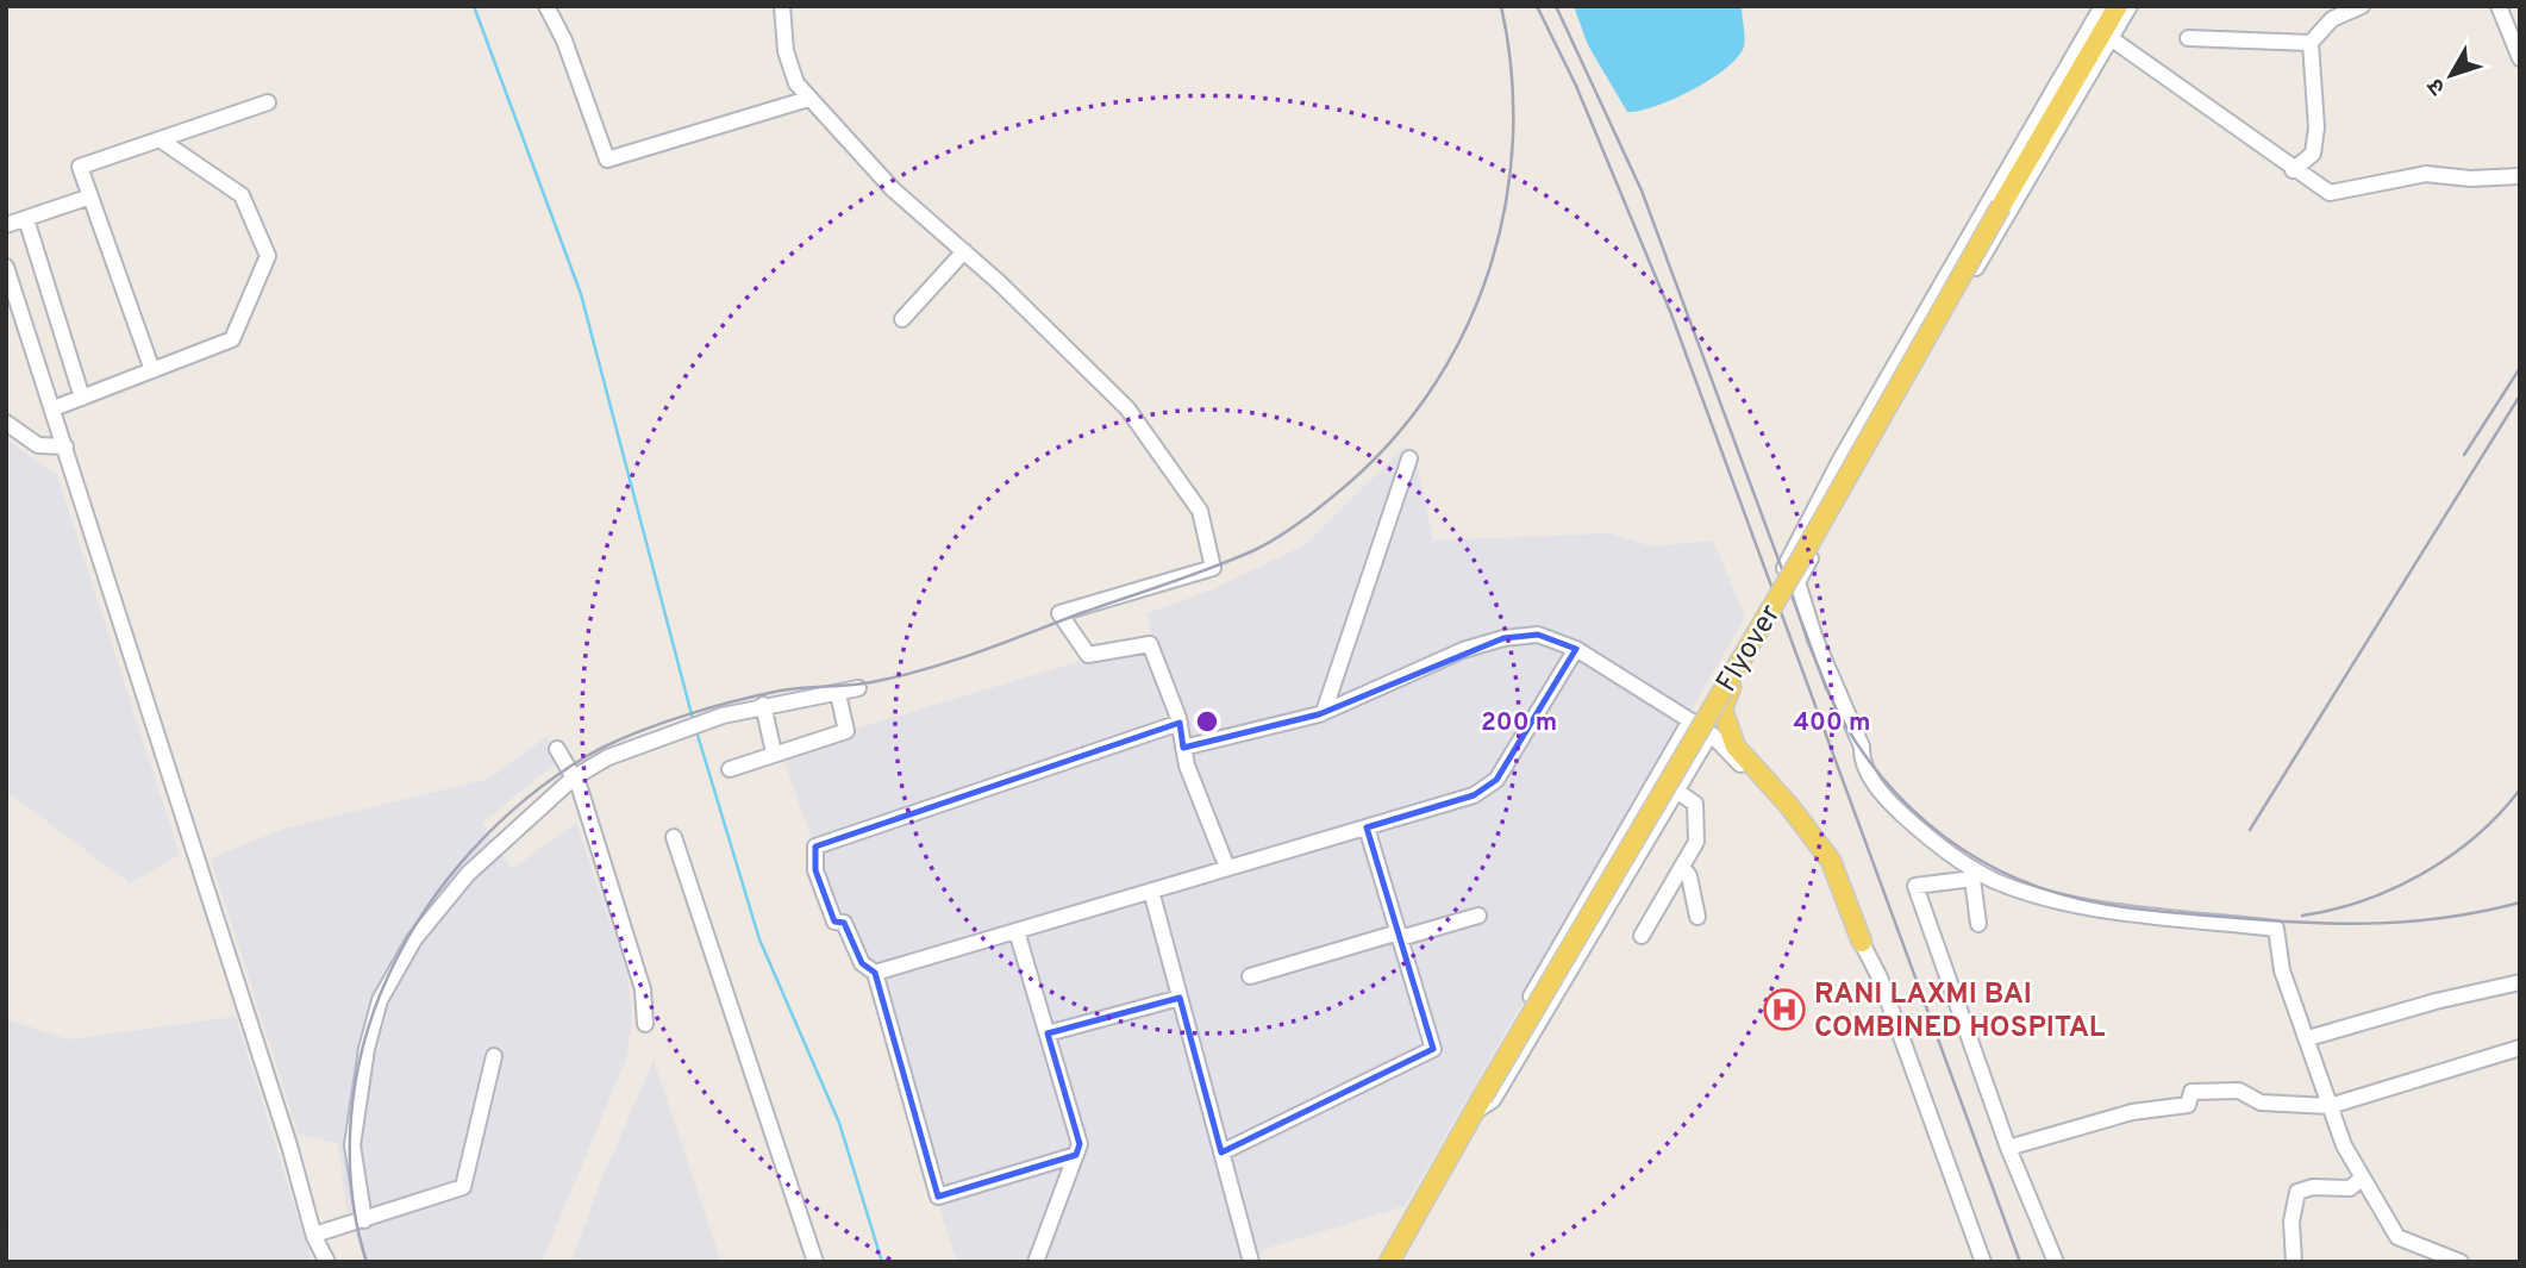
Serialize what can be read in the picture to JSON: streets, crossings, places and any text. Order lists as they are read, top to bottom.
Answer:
{
  "streets": {
    "main road": ["Flyover"]
  },
  "places": {
    "hospital": ["RANI LAXMI BAI COMBINED HOSPITAL"]
  },
  "north": "bottom left",
  "rings": ["200 m", "400 m"]
}
